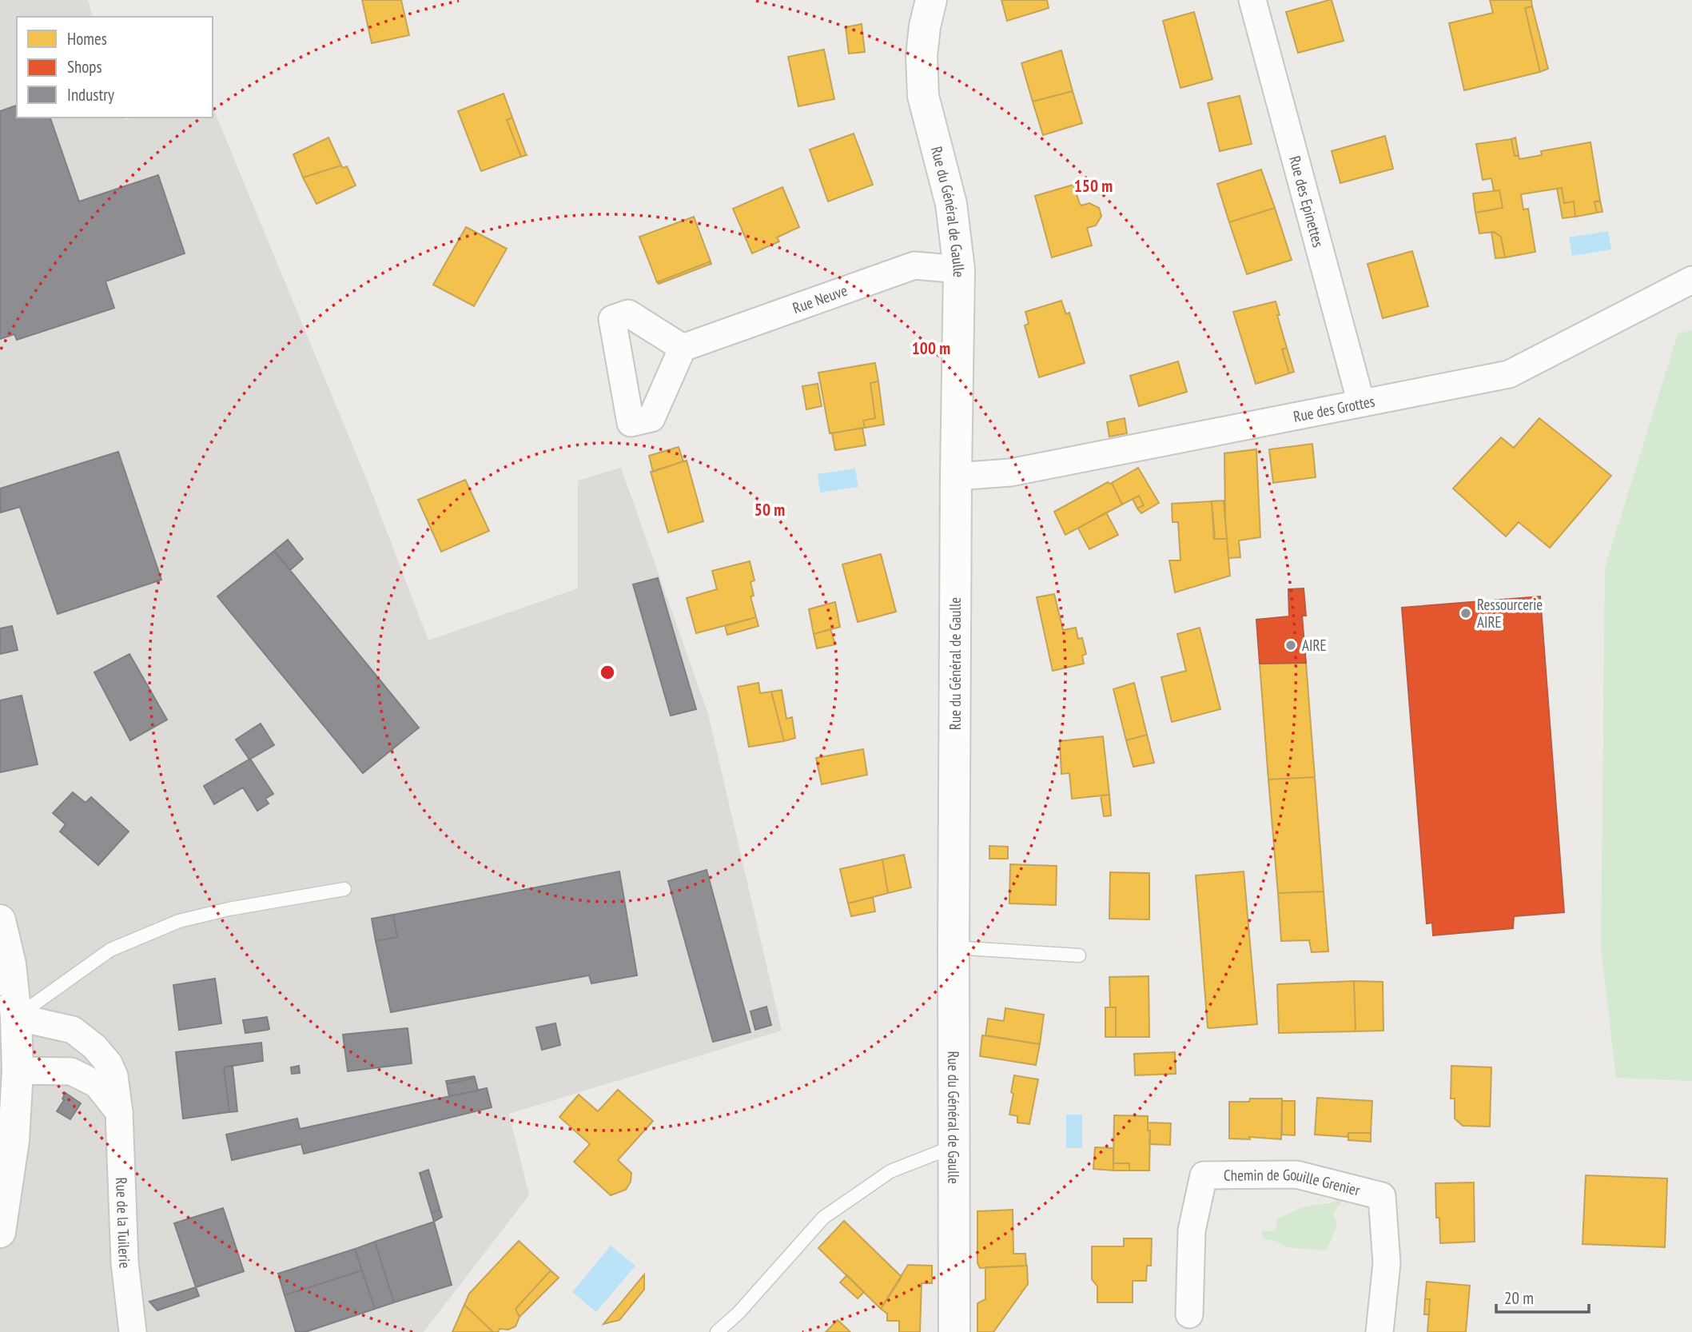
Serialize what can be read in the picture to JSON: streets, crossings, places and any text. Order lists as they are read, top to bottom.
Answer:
{
  "streets": {
    "main road": ["Rue du Général de Gaulle"],
    "street": [
      "Rue des Epinettes",
      "Rue Neuve",
      "Rue des Grottes",
      "Chemin de Gouille Grenier",
      "Rue de la Tuilerie"
    ]
  },
  "crossings": [
    ["Rue des Epinettes", "Rue des Grottes"],
    ["Rue du Général de Gaulle", "Rue Neuve"],
    ["Rue du Général de Gaulle", "Rue des Grottes"]
  ],
  "places": ["Ressourcerie AIRE", "AIRE"],
  "legend": ["Homes", "Shops", "Industry"],
  "scale_bar": "20 m",
  "rings": ["150 m", "100 m", "50 m"]
}
